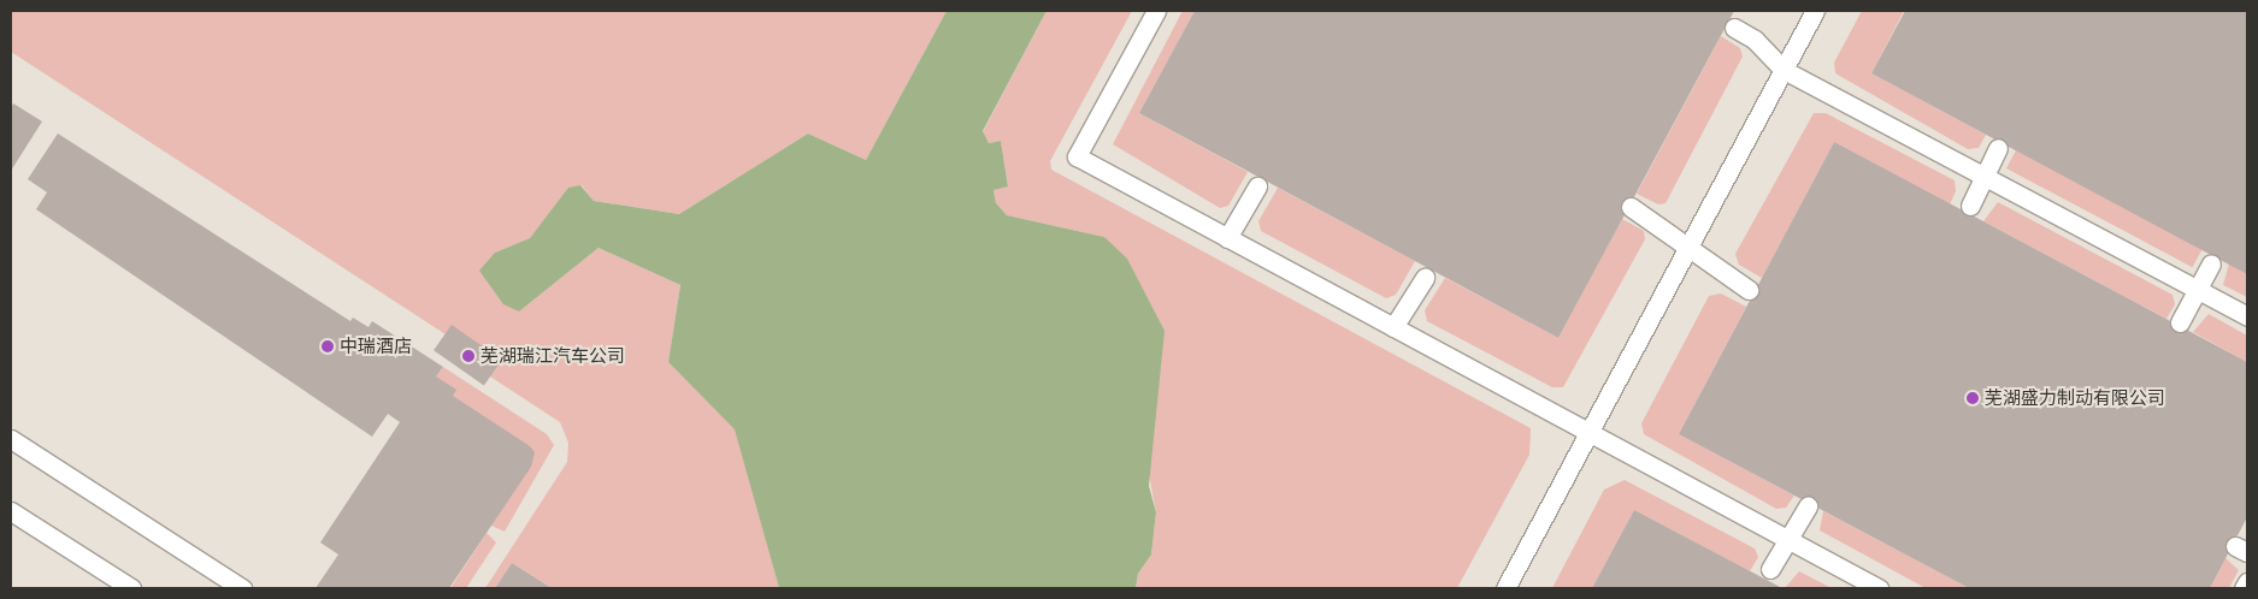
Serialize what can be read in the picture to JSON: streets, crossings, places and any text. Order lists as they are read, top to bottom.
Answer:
{
  "places": ["中瑞酒店", "芜湖瑞江汽车公司", "芜湖盛力制动有限公司"]
}
